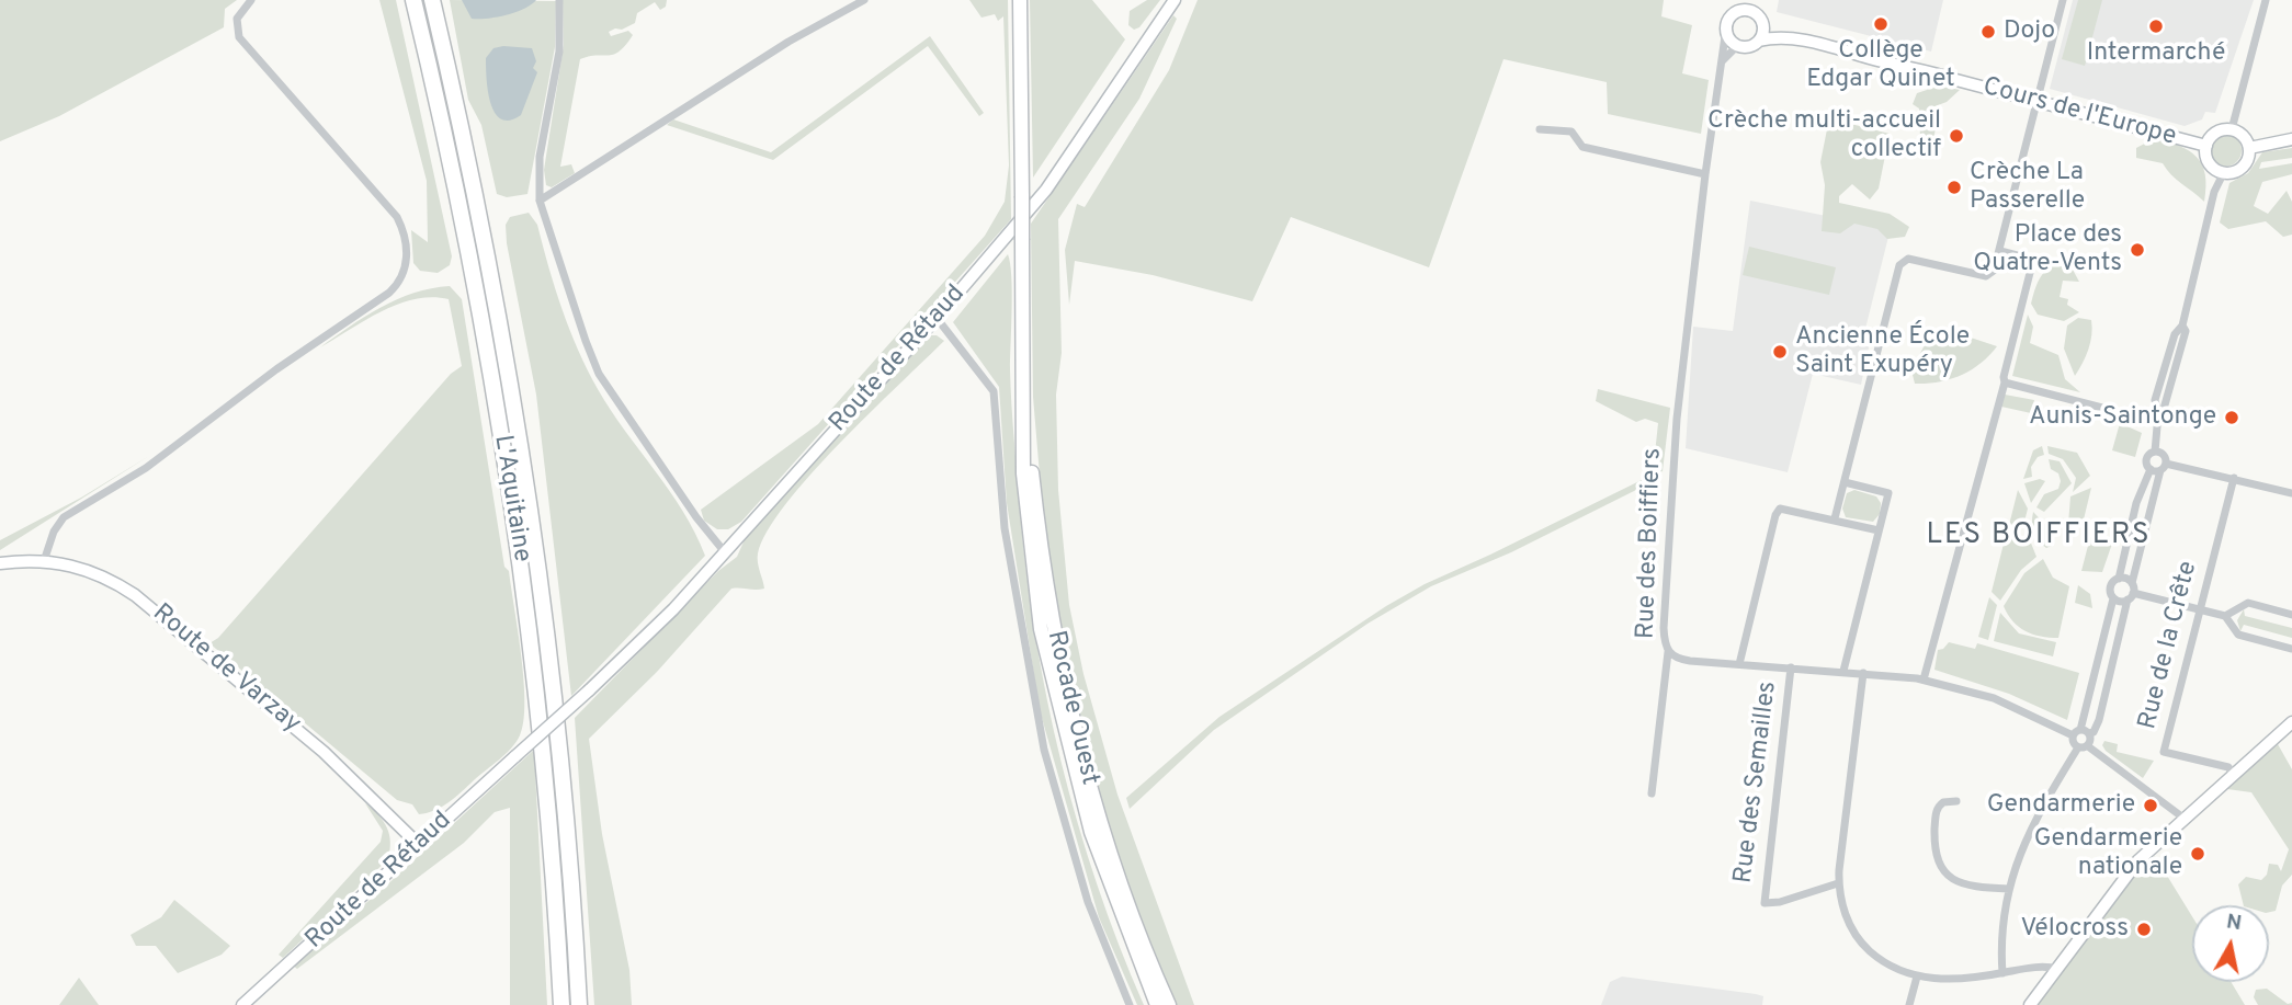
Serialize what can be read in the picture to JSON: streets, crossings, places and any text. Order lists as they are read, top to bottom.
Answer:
{
  "streets": {
    "highway": ["L'Aquitaine"],
    "main road": ["Rocade Ouest"],
    "street": [
      "Cours de l'Europe",
      "Route de Rétaud",
      "Rue des Boiffiers",
      "Rue de la Crête",
      "Route de Varzay",
      "Rue des Semailles"
    ]
  },
  "crossings": [
    ["Cours de l'Europe", "Rue des Boiffiers"],
    ["Route de Rétaud", "Route de Varzay"],
    ["Rue des Boiffiers", "Rue des Semailles"]
  ],
  "districts": ["LES BOIFFIERS"],
  "places": [
    "Collège Edgar Quinet",
    "Intermarché",
    "Dojo",
    "Crèche multi-accueil collectif",
    "Crèche La Passerelle",
    "Place des Quatre-Vents",
    "Ancienne École Saint Exupéry",
    "Aunis-Saintonge",
    "Gendarmerie",
    "Gendarmerie nationale",
    "Vélocross"
  ],
  "north": "top"
}
